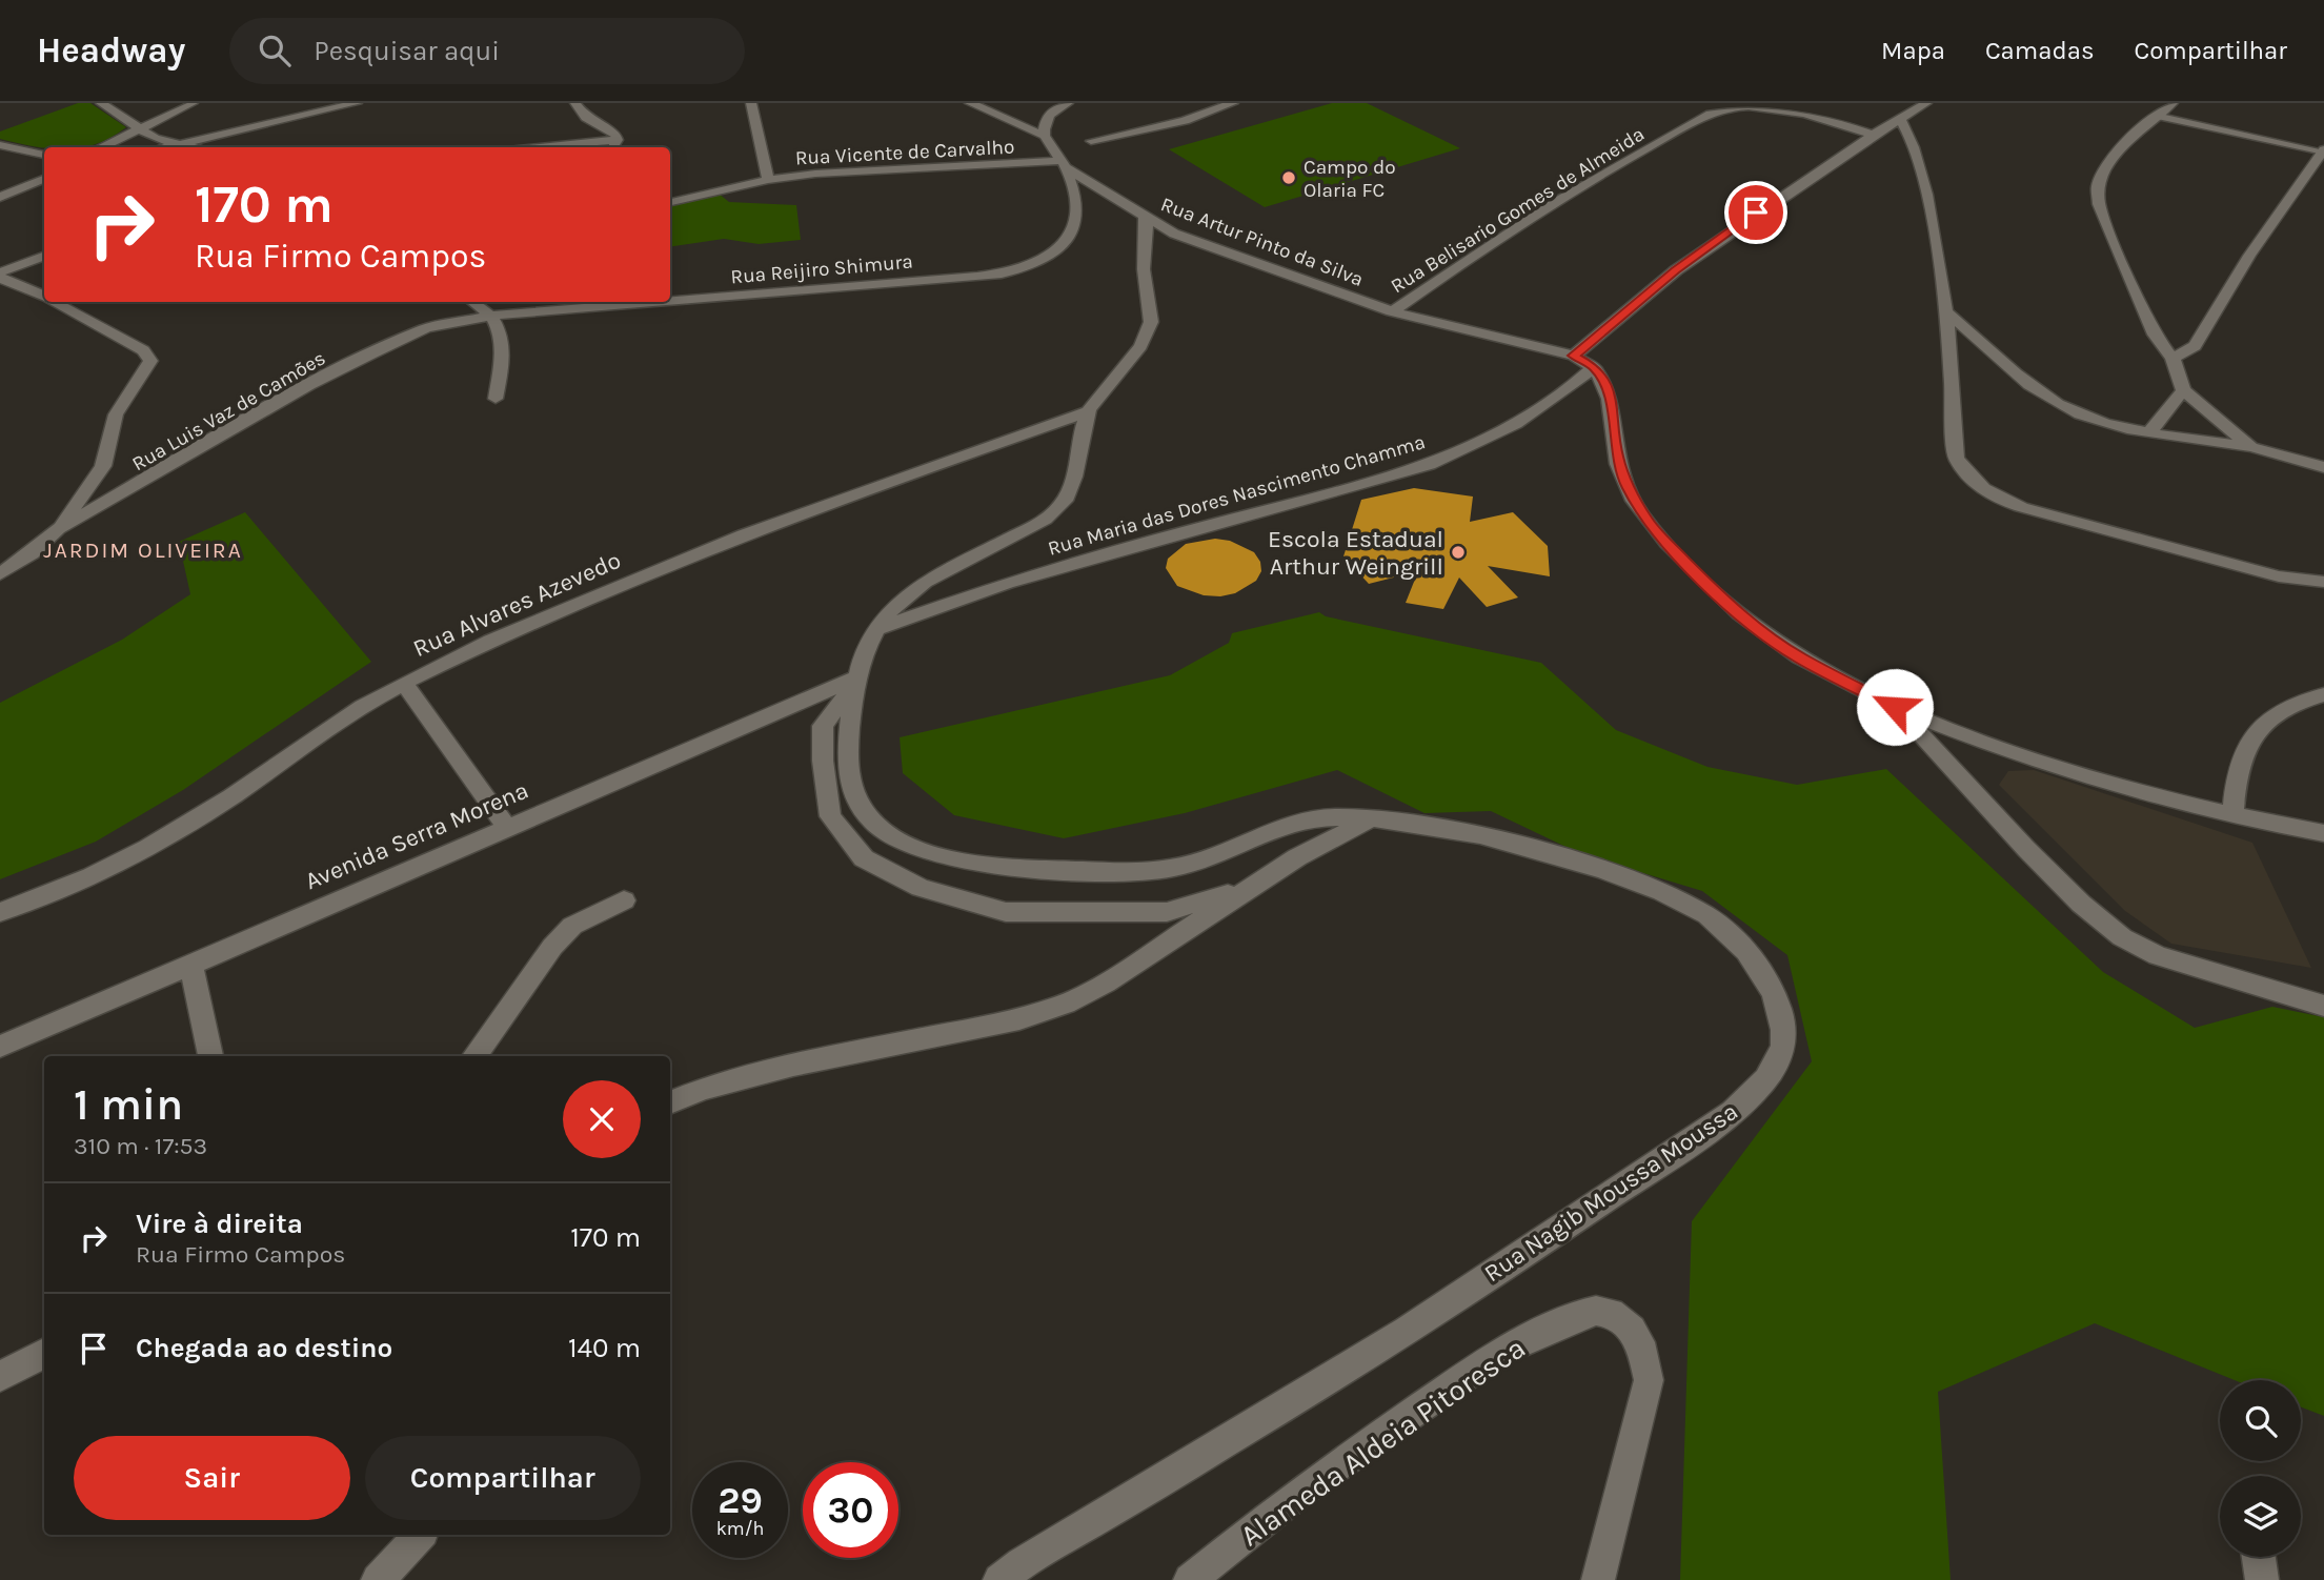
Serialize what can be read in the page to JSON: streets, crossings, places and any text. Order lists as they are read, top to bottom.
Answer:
{
  "streets": {
    "street": [
      "Rua Vicente de Carvalho",
      "Rua Belisario Gomes de Almeida",
      "Rua Artur Pinto da Silva",
      "Rua Reijiro Shimura",
      "Rua Luis Vaz de Camões",
      "Rua Maria das Dores Nascimento Chamma",
      "Rua Alvares Azevedo",
      "Avenida Serra Morena",
      "Rua Nagib Moussa Moussa",
      "Alameda Aldeia Pitoresca"
    ]
  },
  "crossings": [
    ["Rua Vicente de Carvalho", "Rua Artur Pinto da Silva"],
    ["Rua Vicente de Carvalho", "Rua Reijiro Shimura"],
    ["Rua Belisario Gomes de Almeida", "Rua Artur Pinto da Silva"],
    ["Rua Artur Pinto da Silva", "Rua Reijiro Shimura"],
    ["Rua Artur Pinto da Silva", "Rua Maria das Dores Nascimento Chamma"],
    ["Rua Artur Pinto da Silva", "Rua Nagib Moussa Moussa"],
    ["Rua Reijiro Shimura", "Rua Luis Vaz de Camões"],
    ["Rua Maria das Dores Nascimento Chamma", "Rua Nagib Moussa Moussa"],
    ["Rua Alvares Azevedo", "Rua Nagib Moussa Moussa"],
    ["Avenida Serra Morena", "Rua Nagib Moussa Moussa"]
  ],
  "districts": ["JARDIM OLIVEIRA"],
  "places": ["Campo do Olaria FC", "Escola Estadual Arthur Weingrill"],
  "page": {
    "header": "Headway",
    "search": "Pesquisar aqui",
    "nav": ["Mapa", "Camadas", "Compartilhar"],
    "turn": ["170 m", "Rua Firmo Campos"],
    "heading": ["1 min", "310 m · 17:53"],
    "list": [
      {
        "name": "Vire à direita",
        "note": "Rua Firmo Campos",
        "value": "170 m"
      },
      {
        "name": "Chegada ao destino",
        "value": "140 m"
      }
    ],
    "buttons": ["Sair", "Compartilhar"],
    "speed": "29 km/h",
    "limit": "30"
  }
}
